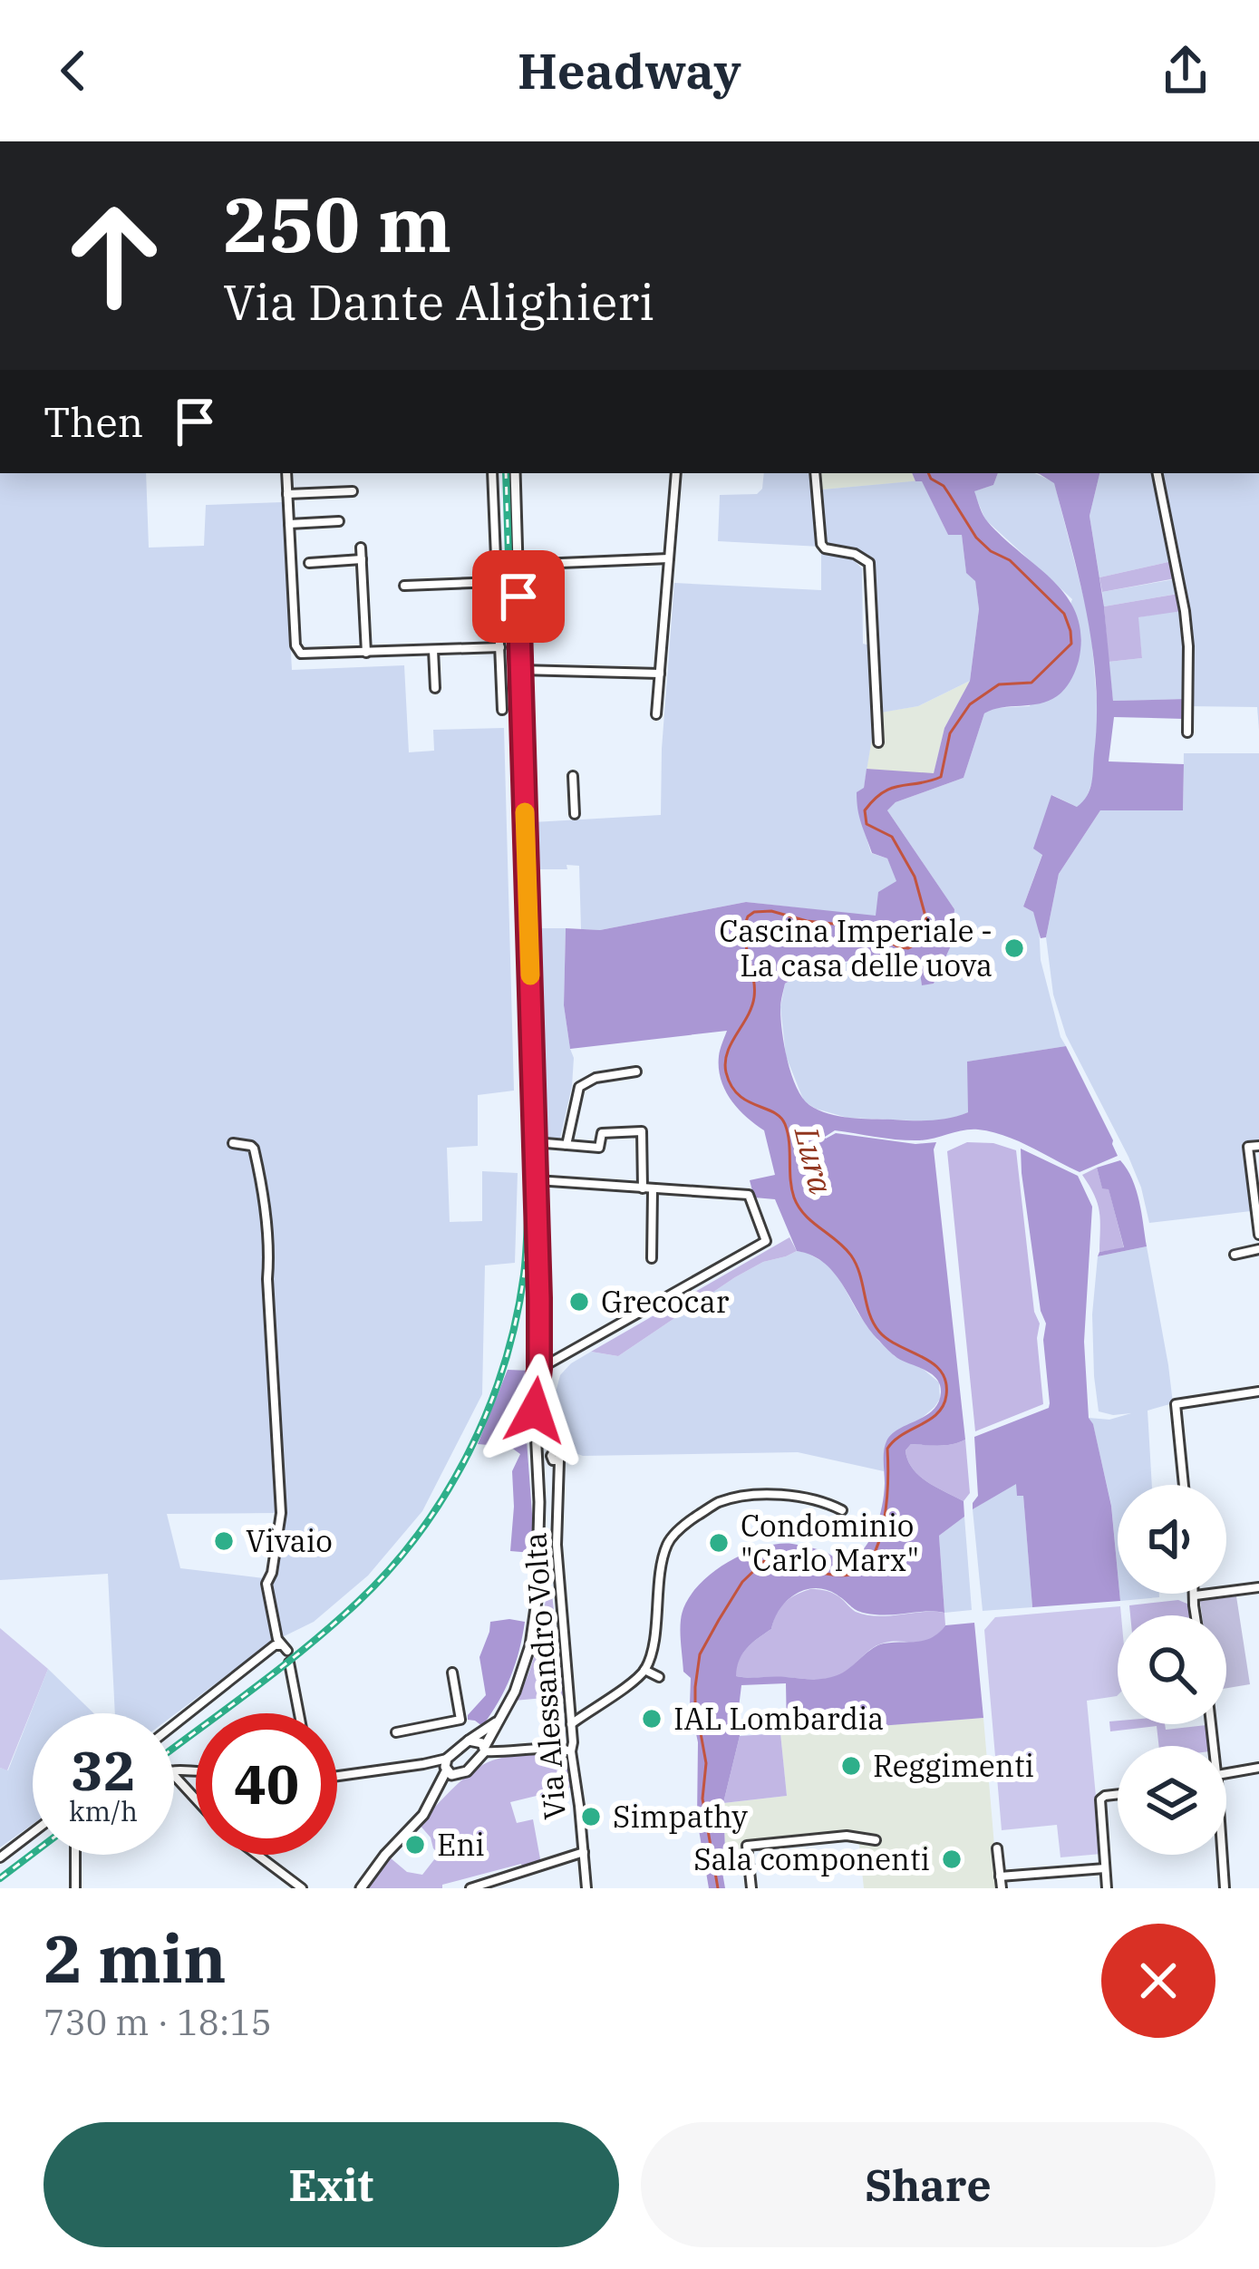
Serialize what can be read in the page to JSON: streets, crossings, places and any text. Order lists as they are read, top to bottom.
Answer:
{
  "streets": {
    "street": ["Via Alessandro Volta"]
  },
  "water": ["Lura"],
  "places": [
    "Cascina Imperiale - La casa delle uova",
    "Grecocar",
    "Vivaio",
    "Condominio \"Carlo Marx\"",
    "IAL Lombardia",
    "Reggimenti",
    "Simpathy",
    "Eni",
    "Sala componenti"
  ],
  "page": {
    "header": "Headway",
    "turn": ["250 m", "Via Dante Alighieri"],
    "then": "Then",
    "speed": "32 km/h",
    "limit": "40",
    "heading": ["2 min", "730 m · 18:15"],
    "buttons": ["Exit", "Share"]
  }
}
